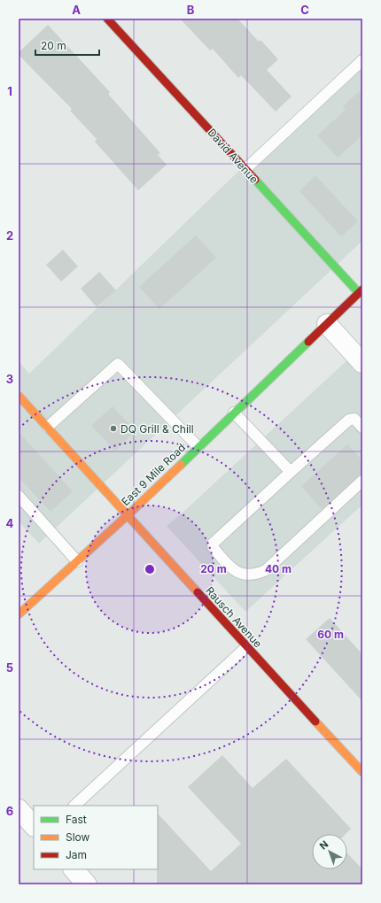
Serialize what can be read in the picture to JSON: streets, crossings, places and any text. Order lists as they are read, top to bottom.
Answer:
{
  "streets": {
    "street": ["David Avenue", "East 9 Mile Road", "Rausch Avenue"]
  },
  "crossings": [
    ["David Avenue", "East 9 Mile Road"],
    ["East 9 Mile Road", "Rausch Avenue"]
  ],
  "places": ["DQ Grill & Chill"],
  "legend": ["Fast", "Slow", "Jam"],
  "scale_bar": "20 m",
  "north": "top left",
  "grid": {
    "columns": ["A", "B", "C"],
    "rows": [
      "1",
      "2",
      "3",
      "4",
      "5",
      "6"
    ]
  },
  "rings": ["20 m", "40 m", "60 m"]
}
